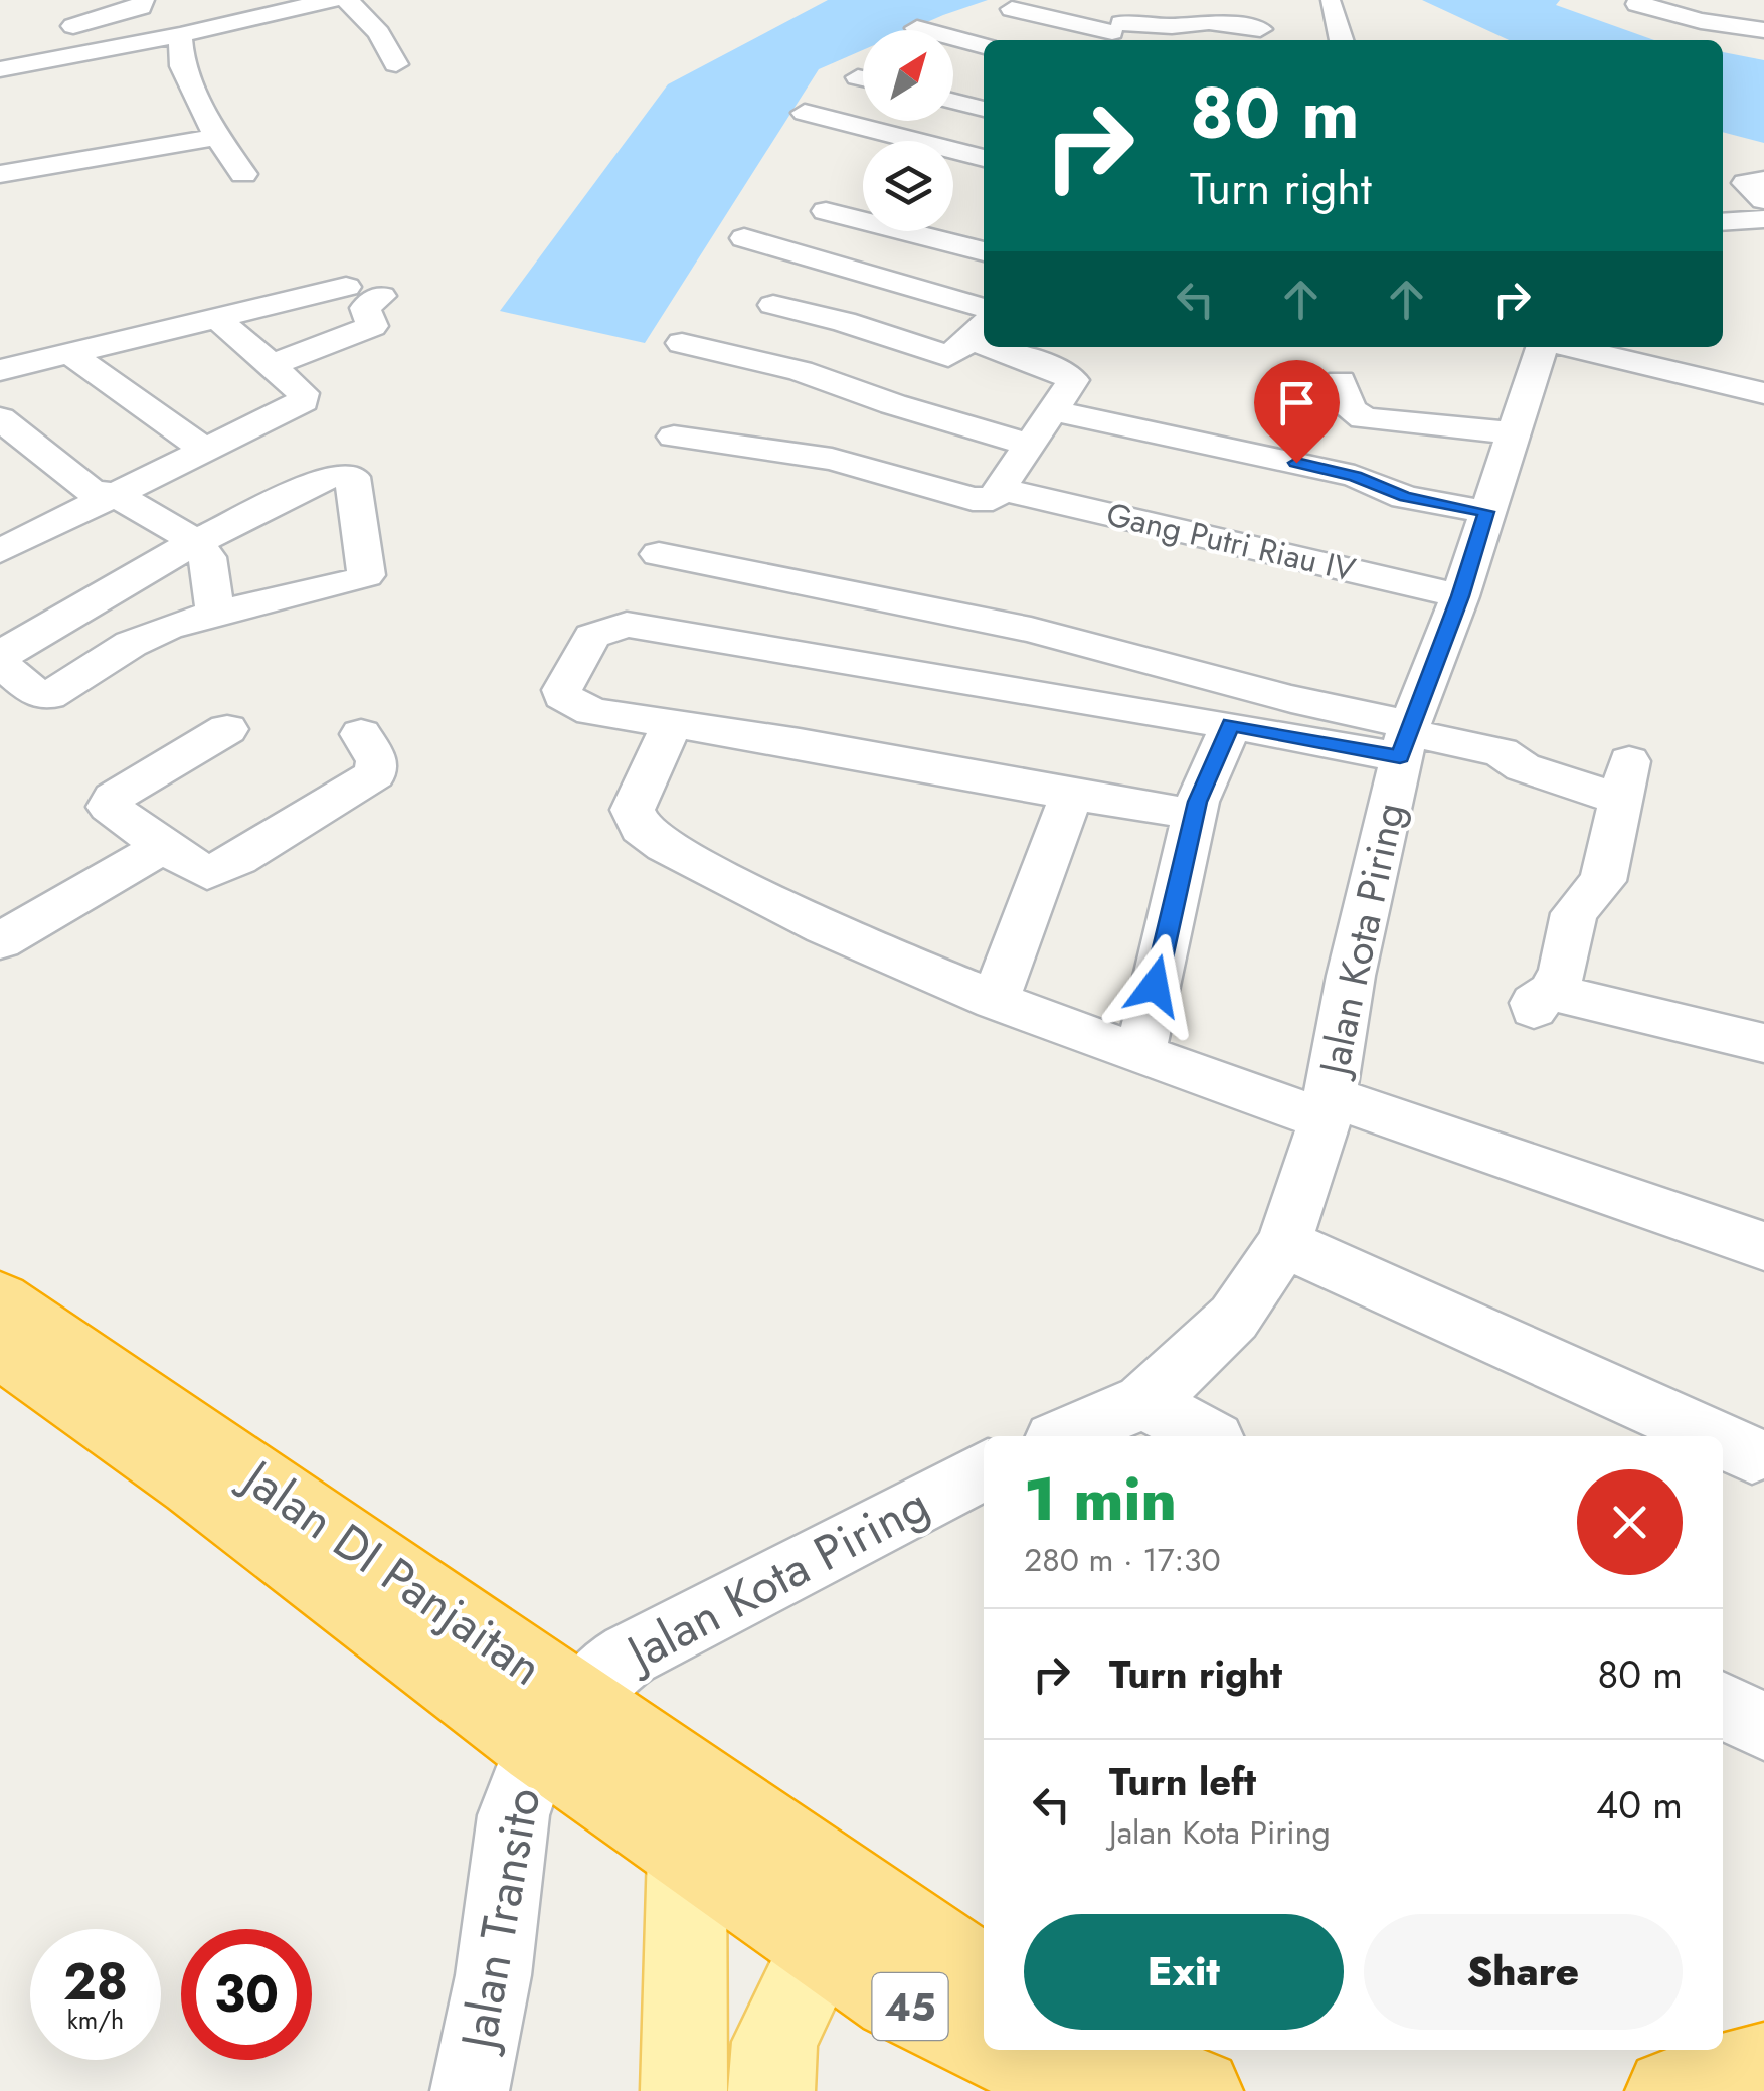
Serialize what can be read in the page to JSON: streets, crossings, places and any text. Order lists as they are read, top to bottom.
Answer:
{
  "streets": {
    "highway": ["Jalan DI Panjaitan", "45"],
    "street": ["Gang Putri Riau IV", "Jalan Kota Piring", "Jalan Transito"]
  },
  "crossings": [
    ["Gang Putri Riau IV", "Jalan Kota Piring"],
    ["Jalan Kota Piring", "Jalan DI Panjaitan"],
    ["Jalan Kota Piring", "Jalan Transito"],
    ["Jalan DI Panjaitan", "Jalan Transito"],
    ["Jalan DI Panjaitan", "45"]
  ],
  "north": "top right",
  "page": {
    "turn": ["80 m", "Turn right"],
    "heading": ["1 min", "280 m · 17:30"],
    "list": [
      {
        "name": "Turn right",
        "value": "80 m"
      },
      {
        "name": "Turn left",
        "note": "Jalan Kota Piring",
        "value": "40 m"
      }
    ],
    "buttons": ["Exit", "Share"],
    "speed": "28 km/h",
    "limit": "30"
  }
}
